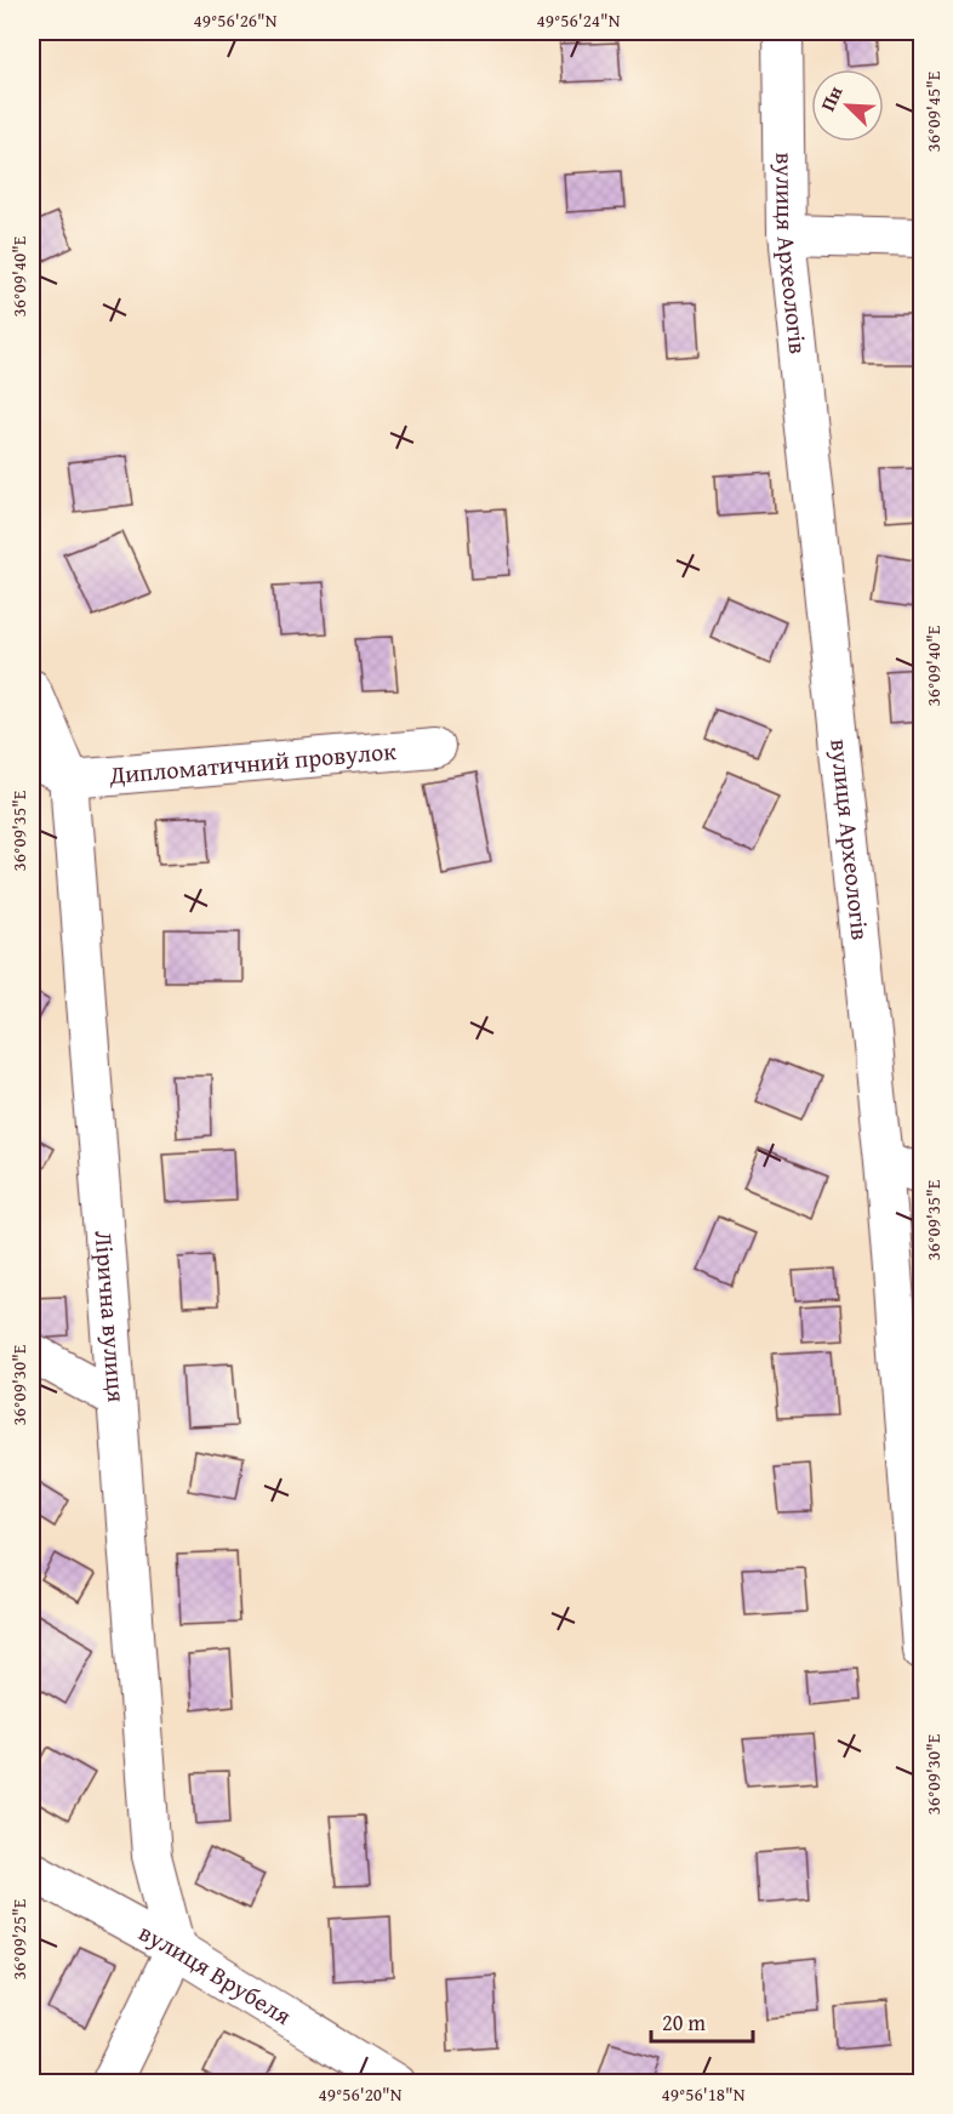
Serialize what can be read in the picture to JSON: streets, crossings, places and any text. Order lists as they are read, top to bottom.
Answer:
{
  "streets": {
    "street": [
      "вулиця Археологів",
      "Дипломатичний провулок",
      "Лірична вулиця",
      "вулиця Врубеля"
    ]
  },
  "crossings": [
    ["Дипломатичний провулок", "Лірична вулиця"],
    ["Лірична вулиця", "вулиця Врубеля"]
  ],
  "scale_bar": "20 m",
  "north": "top left",
  "coordinates": [
    "49°56'26\"N",
    "49°56'24\"N",
    "36°09'45\"E",
    "36°09'40\"E",
    "36°09'35\"E",
    "36°09'30\"E",
    "36°09'25\"E",
    "49°56'20\"N",
    "49°56'18\"N"
  ]
}
